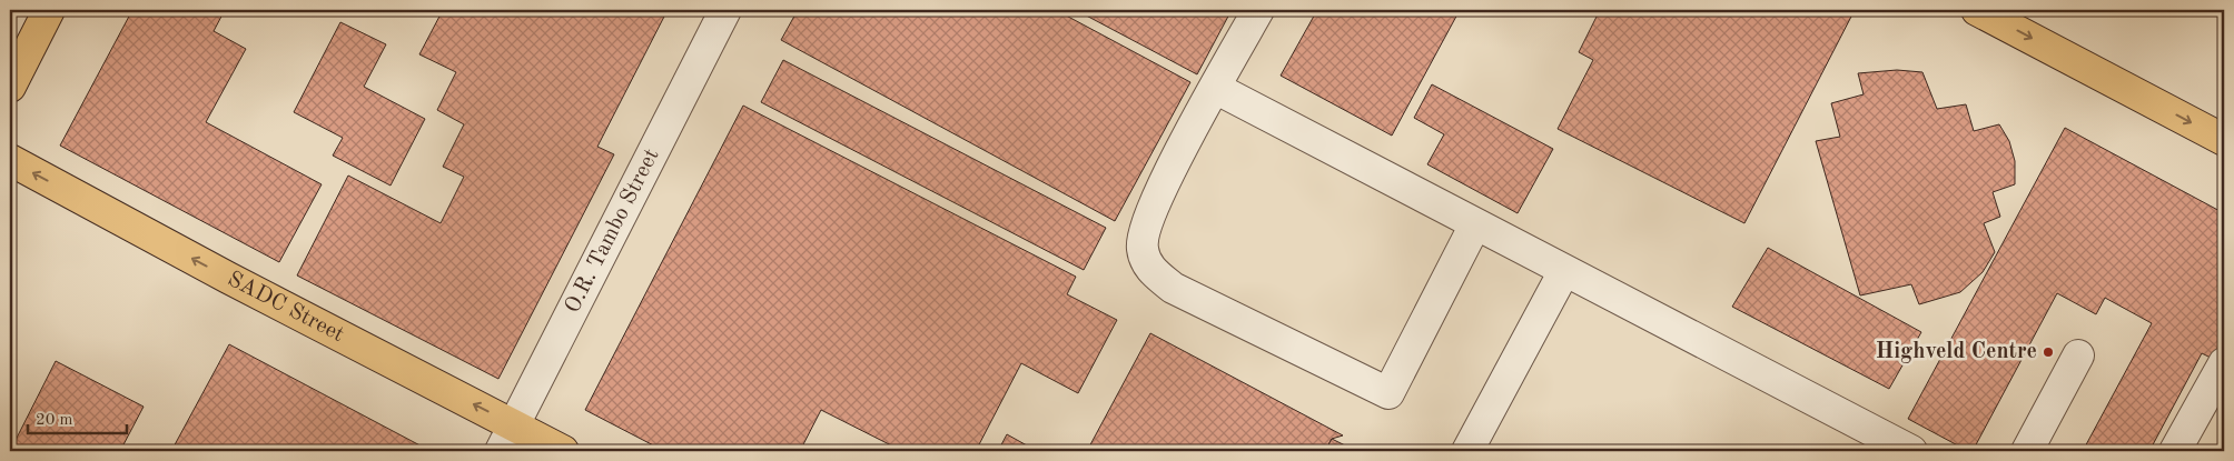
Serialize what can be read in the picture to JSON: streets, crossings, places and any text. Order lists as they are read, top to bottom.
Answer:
{
  "streets": {
    "main road": ["SADC Street"],
    "street": ["O.R. Tambo Street"]
  },
  "crossings": [
    ["O.R. Tambo Street", "SADC Street"]
  ],
  "one_way": ["SADC Street"],
  "places": ["Highveld Centre"],
  "scale_bar": "20 m"
}
